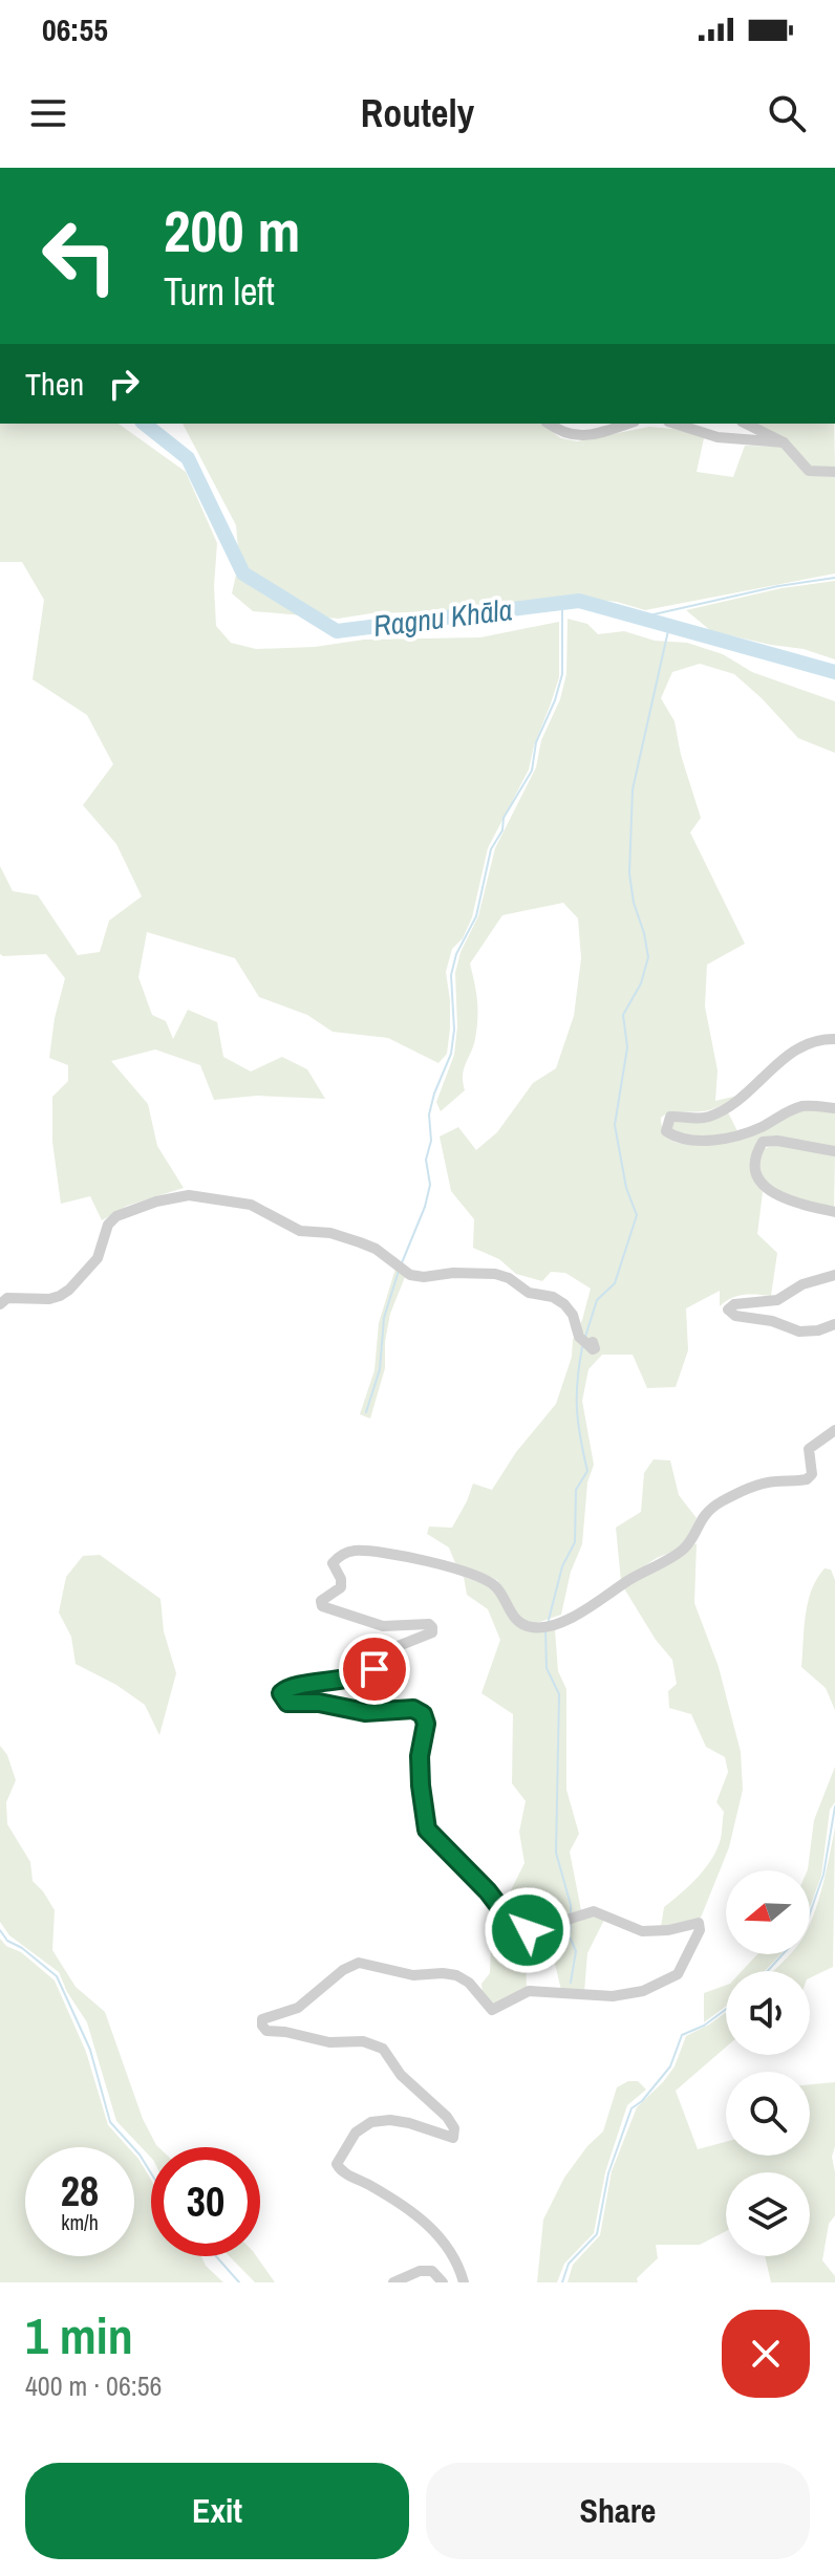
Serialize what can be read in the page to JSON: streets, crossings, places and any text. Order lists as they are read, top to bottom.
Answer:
{
  "water": ["Ragnu Khāla"],
  "north": "left",
  "page": {
    "status": "06:55",
    "header": "Routely",
    "turn": ["200 m", "Turn left"],
    "then": "Then",
    "speed": "28 km/h",
    "limit": "30",
    "heading": ["1 min", "400 m · 06:56"],
    "buttons": ["Exit", "Share"]
  }
}
